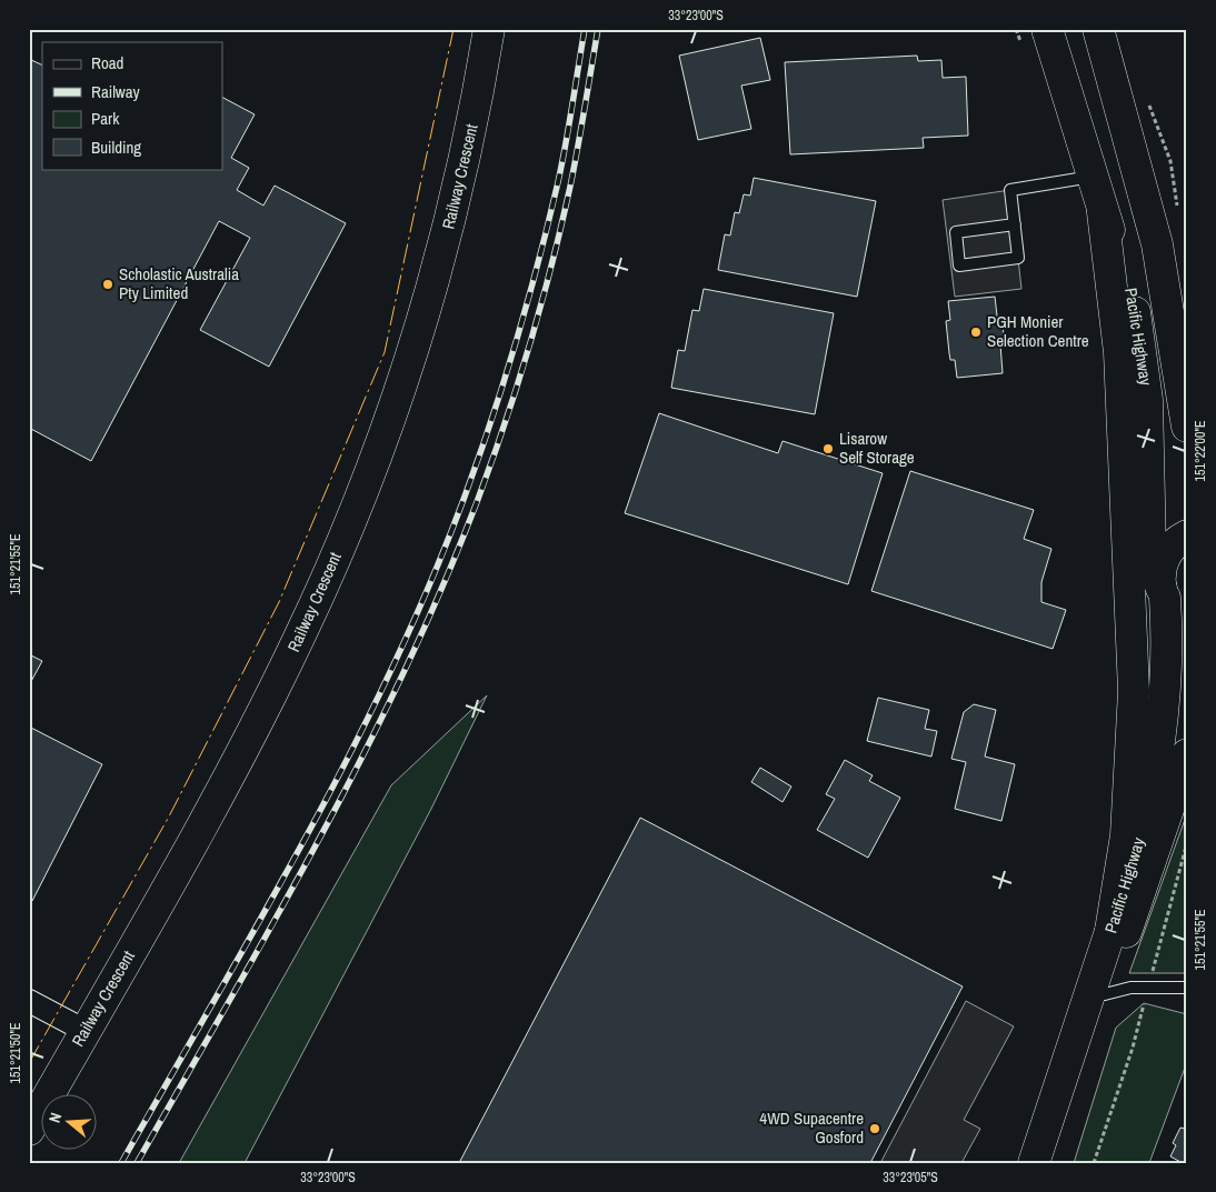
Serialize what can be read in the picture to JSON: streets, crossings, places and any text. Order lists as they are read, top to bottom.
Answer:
{
  "streets": {
    "main road": ["Railway Crescent", "Pacific Highway"]
  },
  "places": [
    "Scholastic Australia Pty Limited",
    "PGH Monier Selection Centre",
    "Lisarow Self Storage",
    "4WD Supacentre Gosford"
  ],
  "legend": [
    "Road",
    "Railway",
    "Park",
    "Building"
  ],
  "north": "left",
  "coordinates": [
    "33°23'00\"S",
    "151°22'00\"E",
    "151°21'55\"E",
    "151°21'50\"E",
    "33°23'05\"S"
  ]
}
